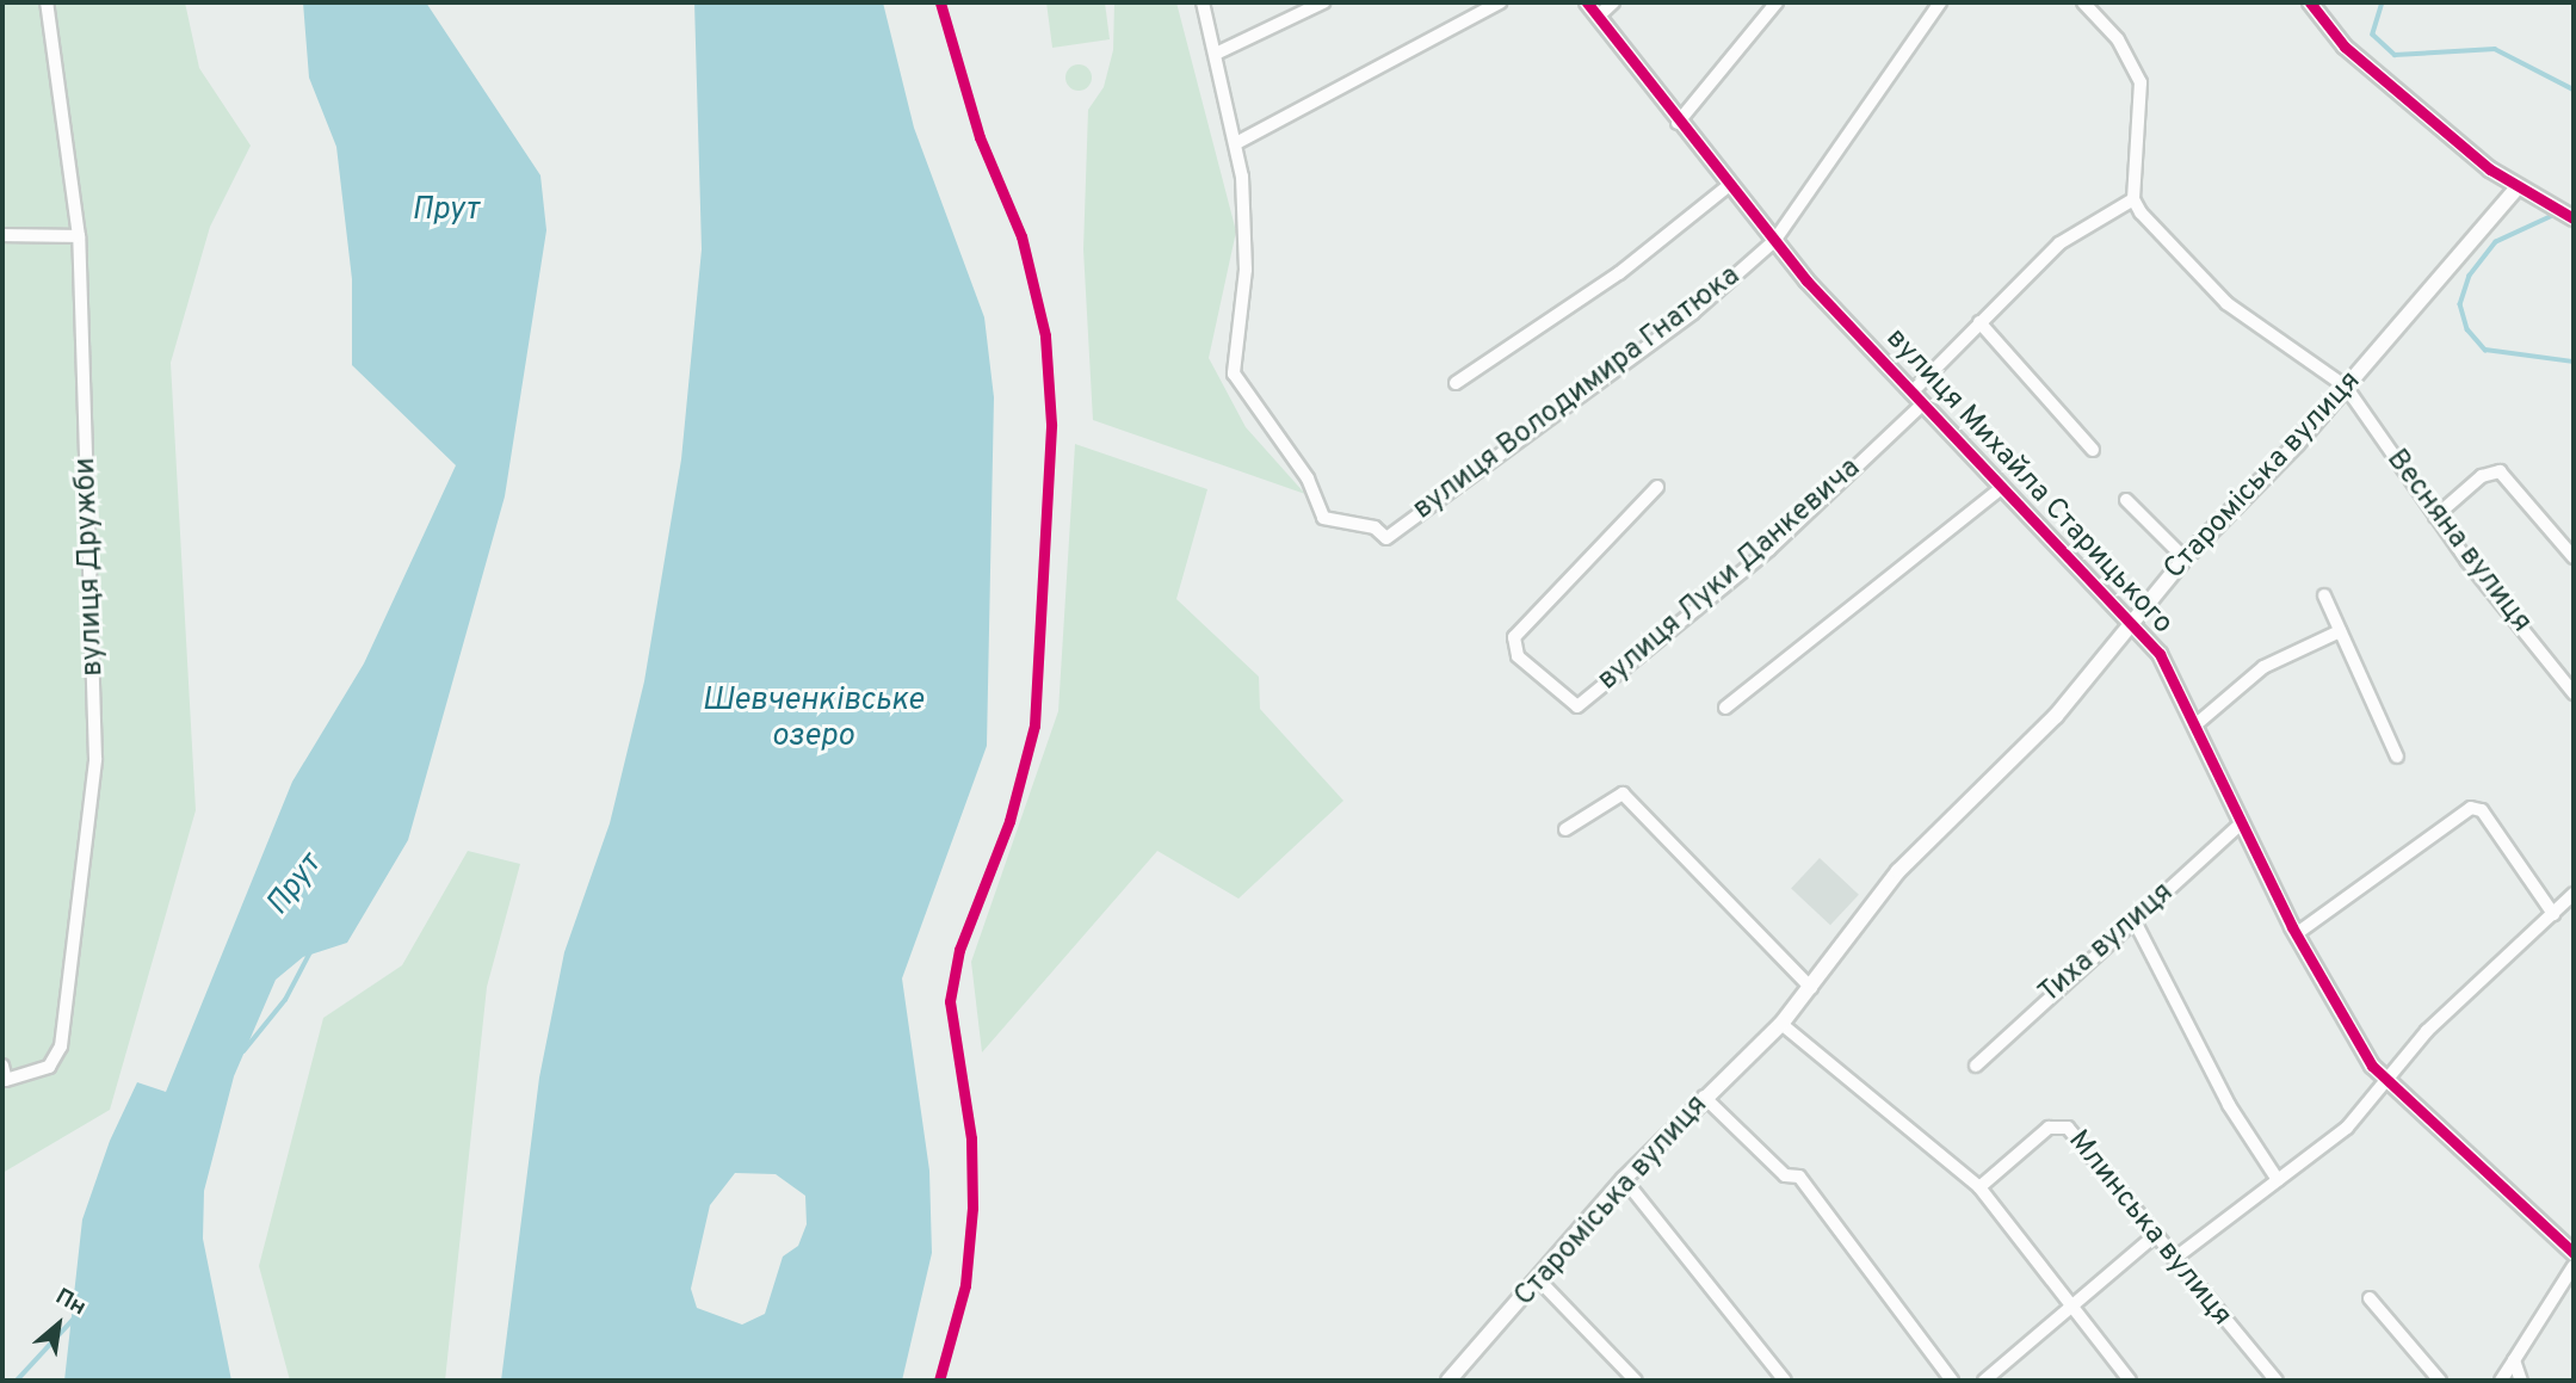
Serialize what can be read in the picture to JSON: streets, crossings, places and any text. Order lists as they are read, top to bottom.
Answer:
{
  "streets": {
    "street": [
      "вулиця Володимира Гнатюка",
      "Староміська вулиця",
      "вулиця Михайла Старицького",
      "Весняна вулиця",
      "вулиця Дружби",
      "вулиця Луки Данкевича",
      "Тиха вулиця",
      "Млинська вулиця"
    ]
  },
  "crossings": [
    ["вулиця Володимира Гнатюка", "вулиця Михайла Старицького"],
    ["Староміська вулиця", "вулиця Михайла Старицького"],
    ["Староміська вулиця", "Весняна вулиця"],
    ["вулиця Михайла Старицького", "вулиця Луки Данкевича"],
    ["вулиця Михайла Старицького", "Тиха вулиця"]
  ],
  "water": ["Прут", "Шевченківське озеро"],
  "north": "top right"
}
